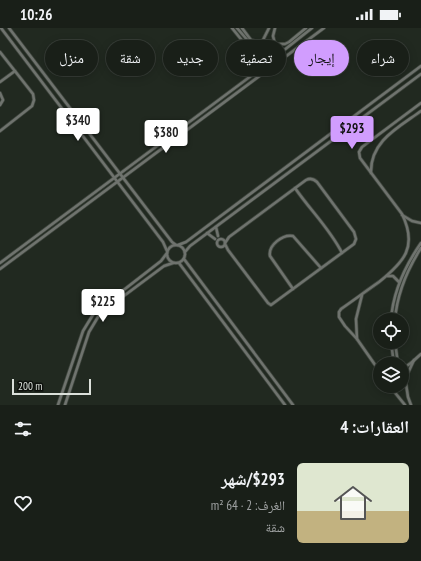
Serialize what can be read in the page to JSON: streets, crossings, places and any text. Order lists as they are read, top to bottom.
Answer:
{
  "scale_bar": "200 m",
  "page": {
    "status": "10:26",
    "chip": [
      "شراء",
      "إيجار",
      "تصفية",
      "جديد",
      "شقة",
      "منزل"
    ],
    "price": [
      "$340",
      "$293",
      "$380",
      "$225"
    ],
    "scale": "200 m",
    "heading": "العقارات: 4",
    "list": [
      {
        "name": "$293/شهر",
        "note": "الغرف: 2 · 64 m² · شقة"
      }
    ]
  }
}
